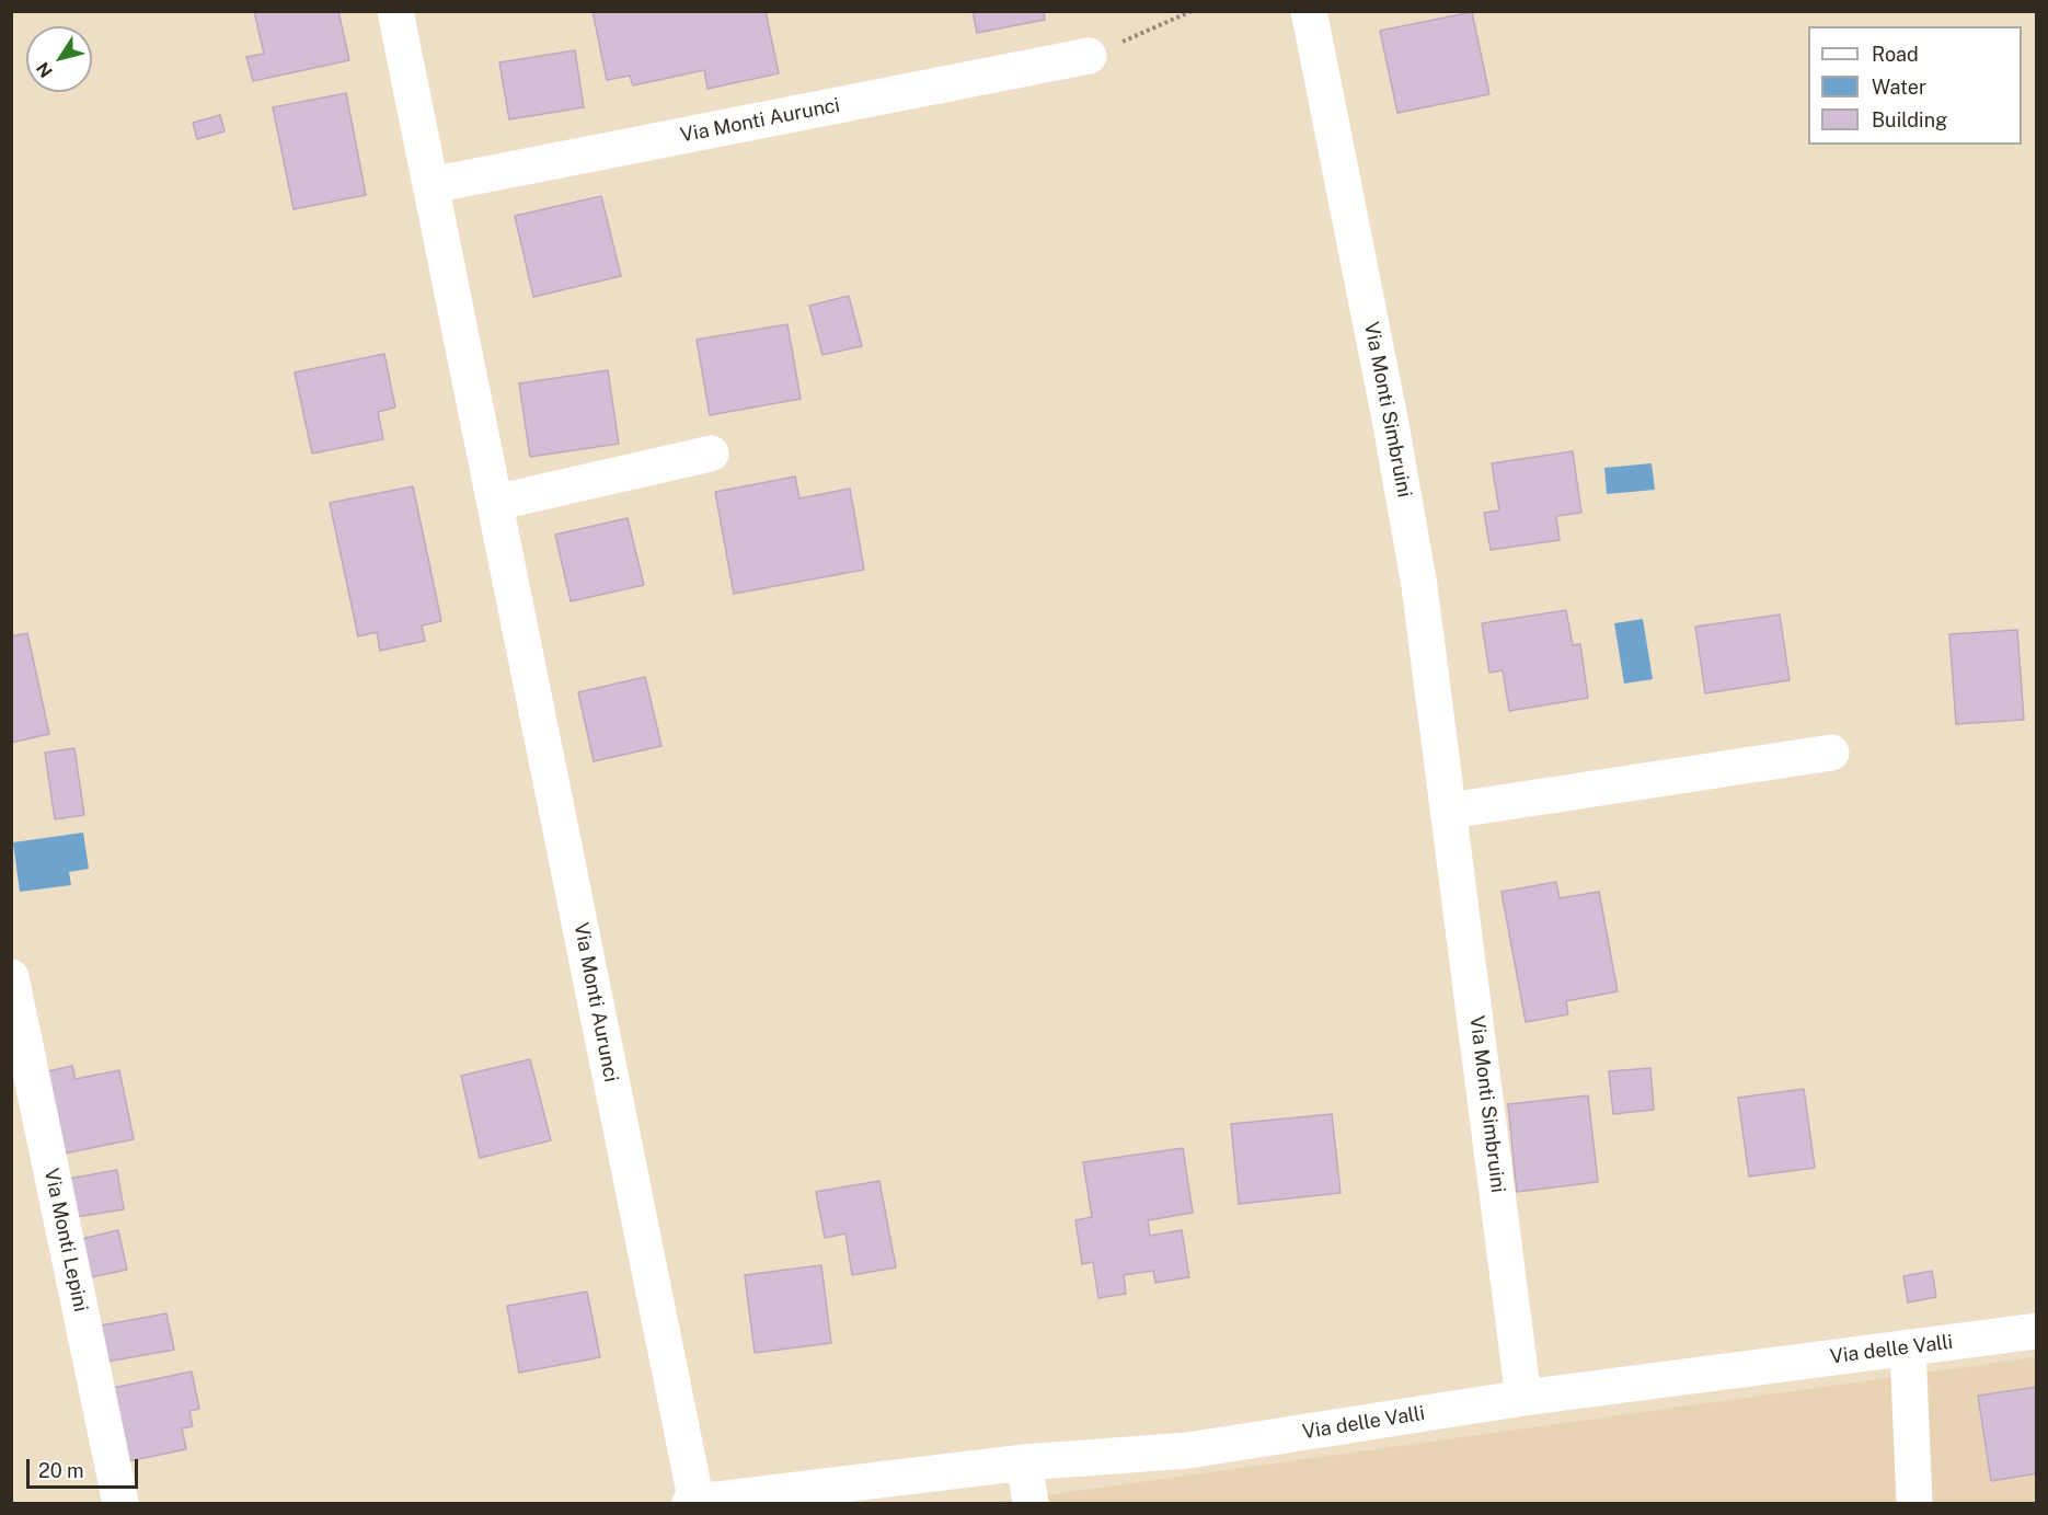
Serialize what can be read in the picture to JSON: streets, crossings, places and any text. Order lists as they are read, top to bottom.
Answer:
{
  "streets": {
    "street": [
      "Via Monti Aurunci",
      "Via Monti Simbruini",
      "Via Monti Lepini",
      "Via delle Valli"
    ]
  },
  "crossings": [
    ["Via Monti Aurunci", "Via delle Valli"],
    ["Via Monti Simbruini", "Via delle Valli"]
  ],
  "legend": ["Road", "Water", "Building"],
  "scale_bar": "20 m",
  "north": "bottom left"
}
